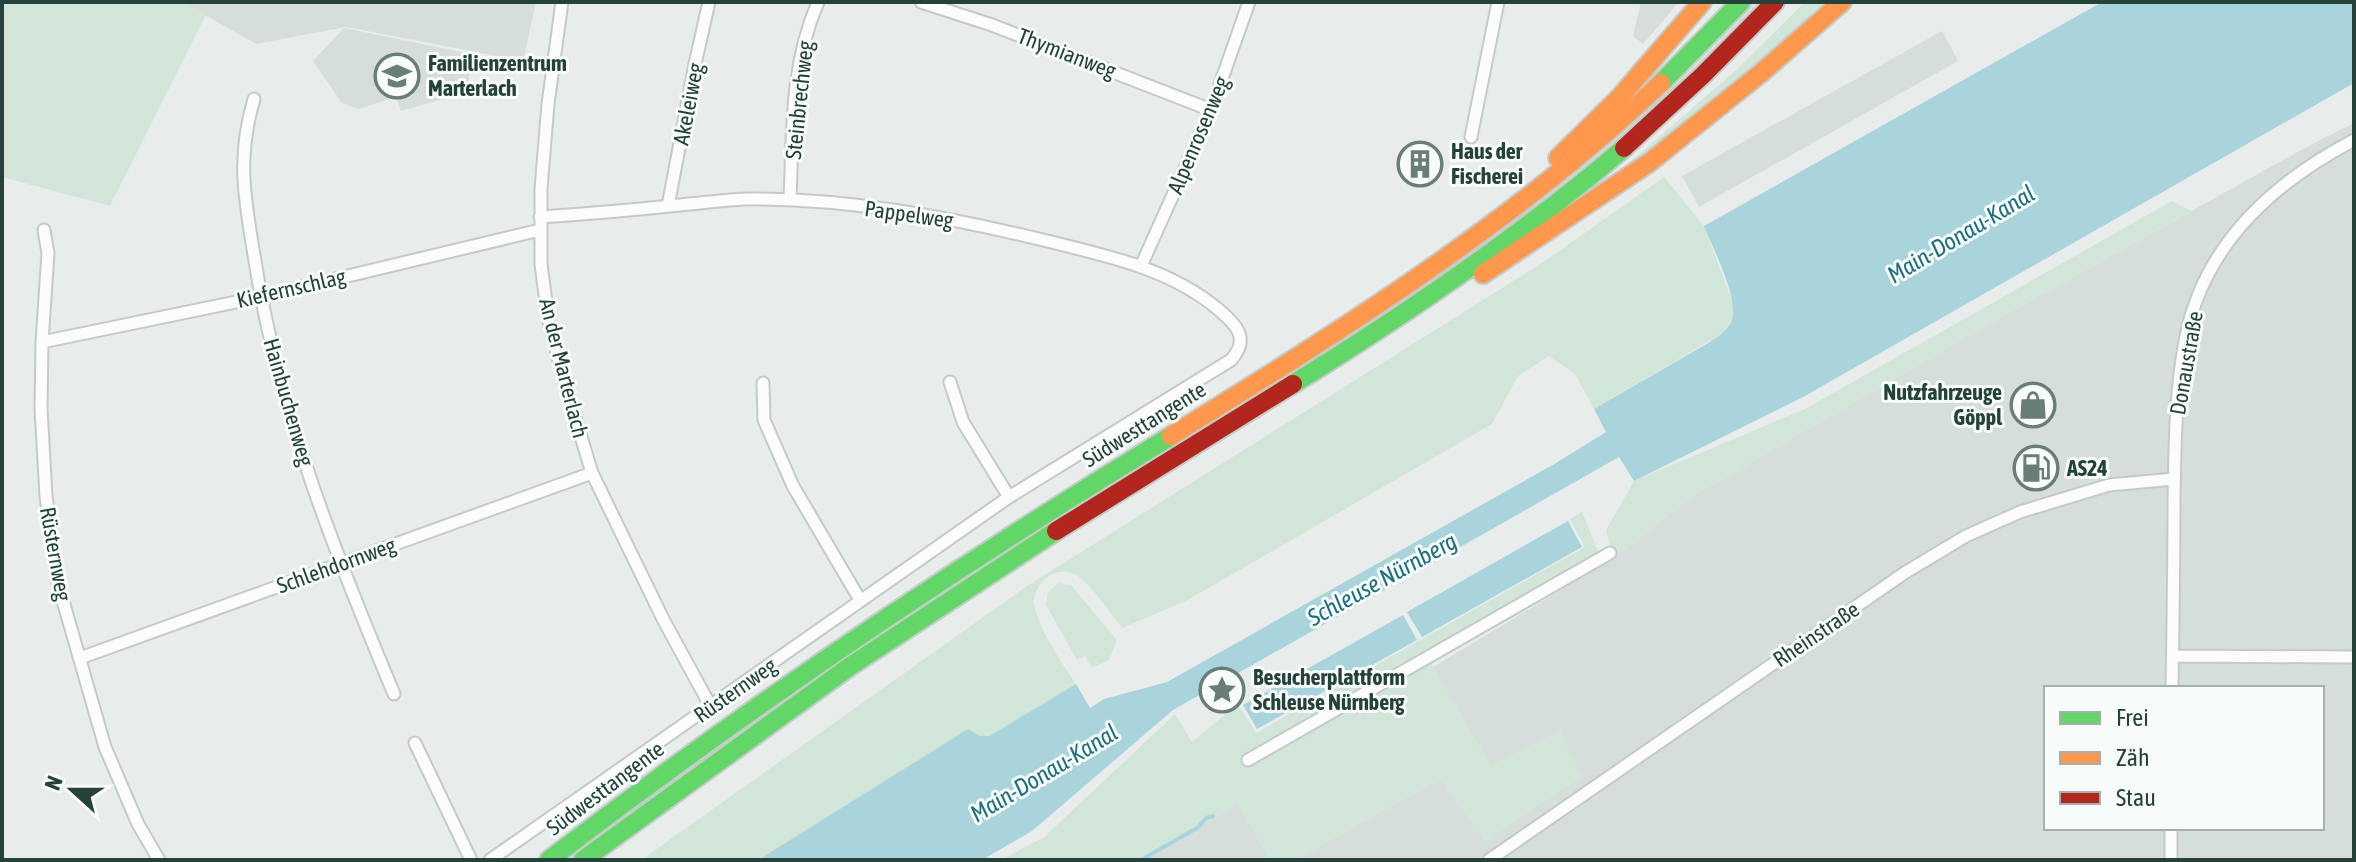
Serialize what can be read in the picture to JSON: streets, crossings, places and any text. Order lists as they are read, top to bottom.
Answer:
{
  "streets": {
    "highway": ["Südwesttangente"],
    "street": [
      "Thymianweg",
      "Steinbrechweg",
      "Akeleiweg",
      "Alpenrosenweg",
      "Pappelweg",
      "Kiefernschlag",
      "Donaustraße",
      "An der Marterlach",
      "Hainbuchenweg",
      "Rüsternweg",
      "Schlehdornweg",
      "Rheinstraße"
    ]
  },
  "crossings": [
    ["Thymianweg", "Alpenrosenweg"],
    ["Steinbrechweg", "Pappelweg"],
    ["Akeleiweg", "Pappelweg"],
    ["Alpenrosenweg", "Pappelweg"],
    ["Pappelweg", "An der Marterlach"],
    ["Pappelweg", "Rüsternweg"],
    ["Kiefernschlag", "An der Marterlach"],
    ["Kiefernschlag", "Hainbuchenweg"],
    ["Kiefernschlag", "Rüsternweg"],
    ["Donaustraße", "Rheinstraße"],
    ["An der Marterlach", "Rüsternweg"],
    ["An der Marterlach", "Schlehdornweg"],
    ["Hainbuchenweg", "Schlehdornweg"],
    ["Rüsternweg", "Schlehdornweg"]
  ],
  "water": ["Main-Donau-Kanal", "Schleuse Nürnberg"],
  "places": {
    "school or university": ["Familienzentrum Marterlach"],
    "building": ["Haus der Fischerei"],
    "shop": ["Nutzfahrzeuge Göppl"],
    "fuel station": ["AS24"],
    "place": ["Besucherplattform Schleuse Nürnberg"]
  },
  "legend": ["Frei", "Zäh", "Stau"],
  "north": "left"
}
